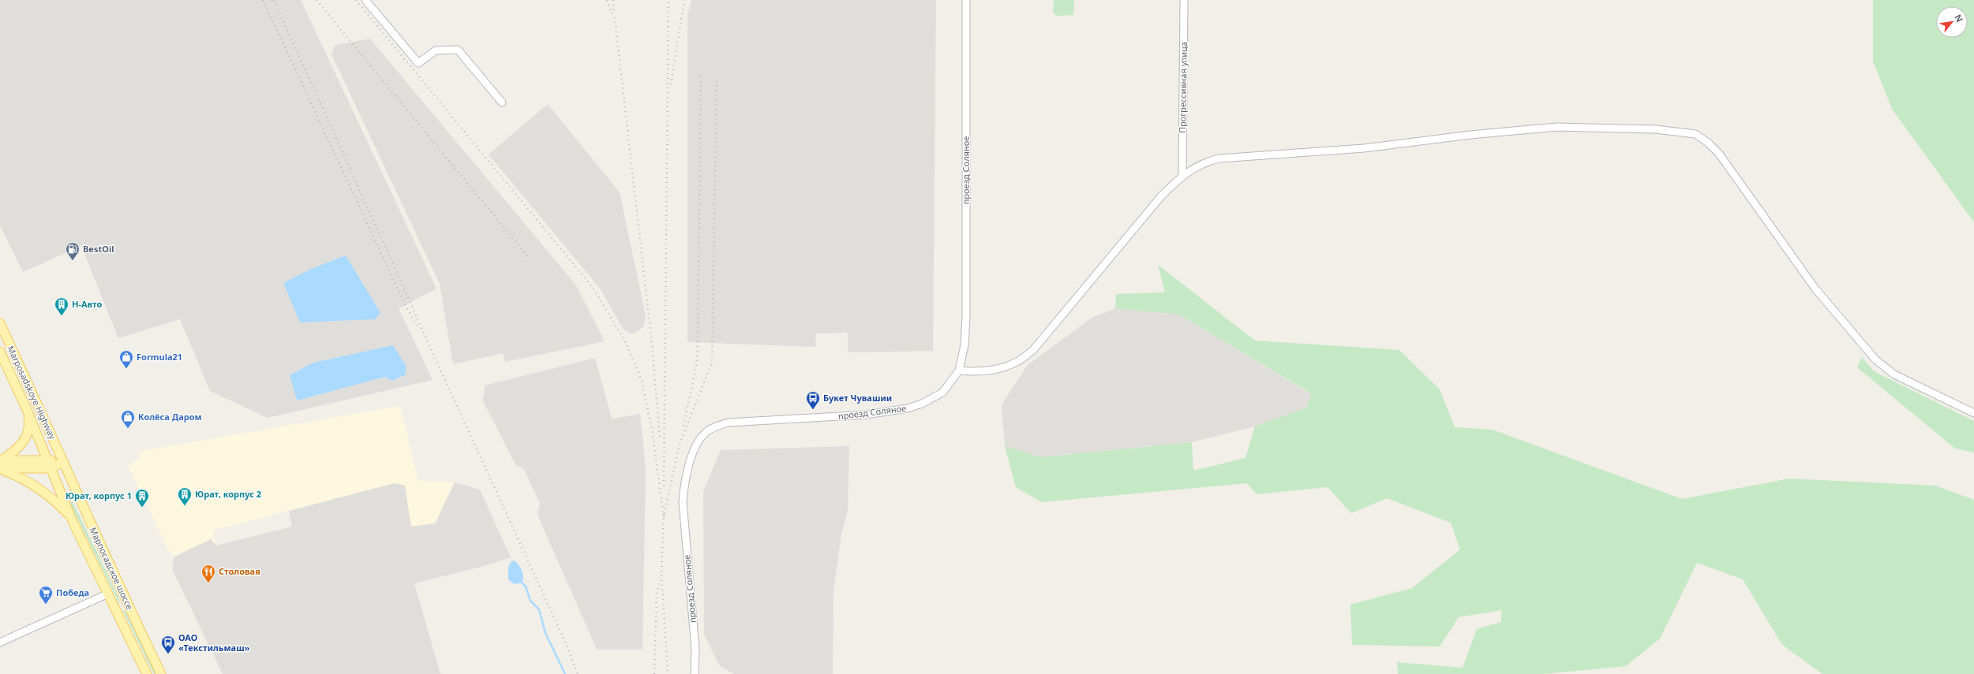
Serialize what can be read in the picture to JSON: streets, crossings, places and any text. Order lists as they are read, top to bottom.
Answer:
{
  "streets": {
    "main road": ["Marposadskoye Highway", "Марпосадское шоссе"],
    "street": ["Прогрессивная улица", "проезд Соляное"]
  },
  "crossings": [
    ["Marposadskoye Highway", "Марпосадское шоссе"]
  ],
  "places": {
    "fuel station": ["BestOil"],
    "building": ["Н-Авто", "Юрат, корпус 2", "Юрат, корпус 1"],
    "shop": ["Formula21", "Колёса Даром"],
    "bus stop": ["Букет Чувашии", "ОАО «Текстильмаш»"],
    "restaurant": ["Столовая"],
    "supermarket": ["Победа"]
  },
  "north": "top right"
}
